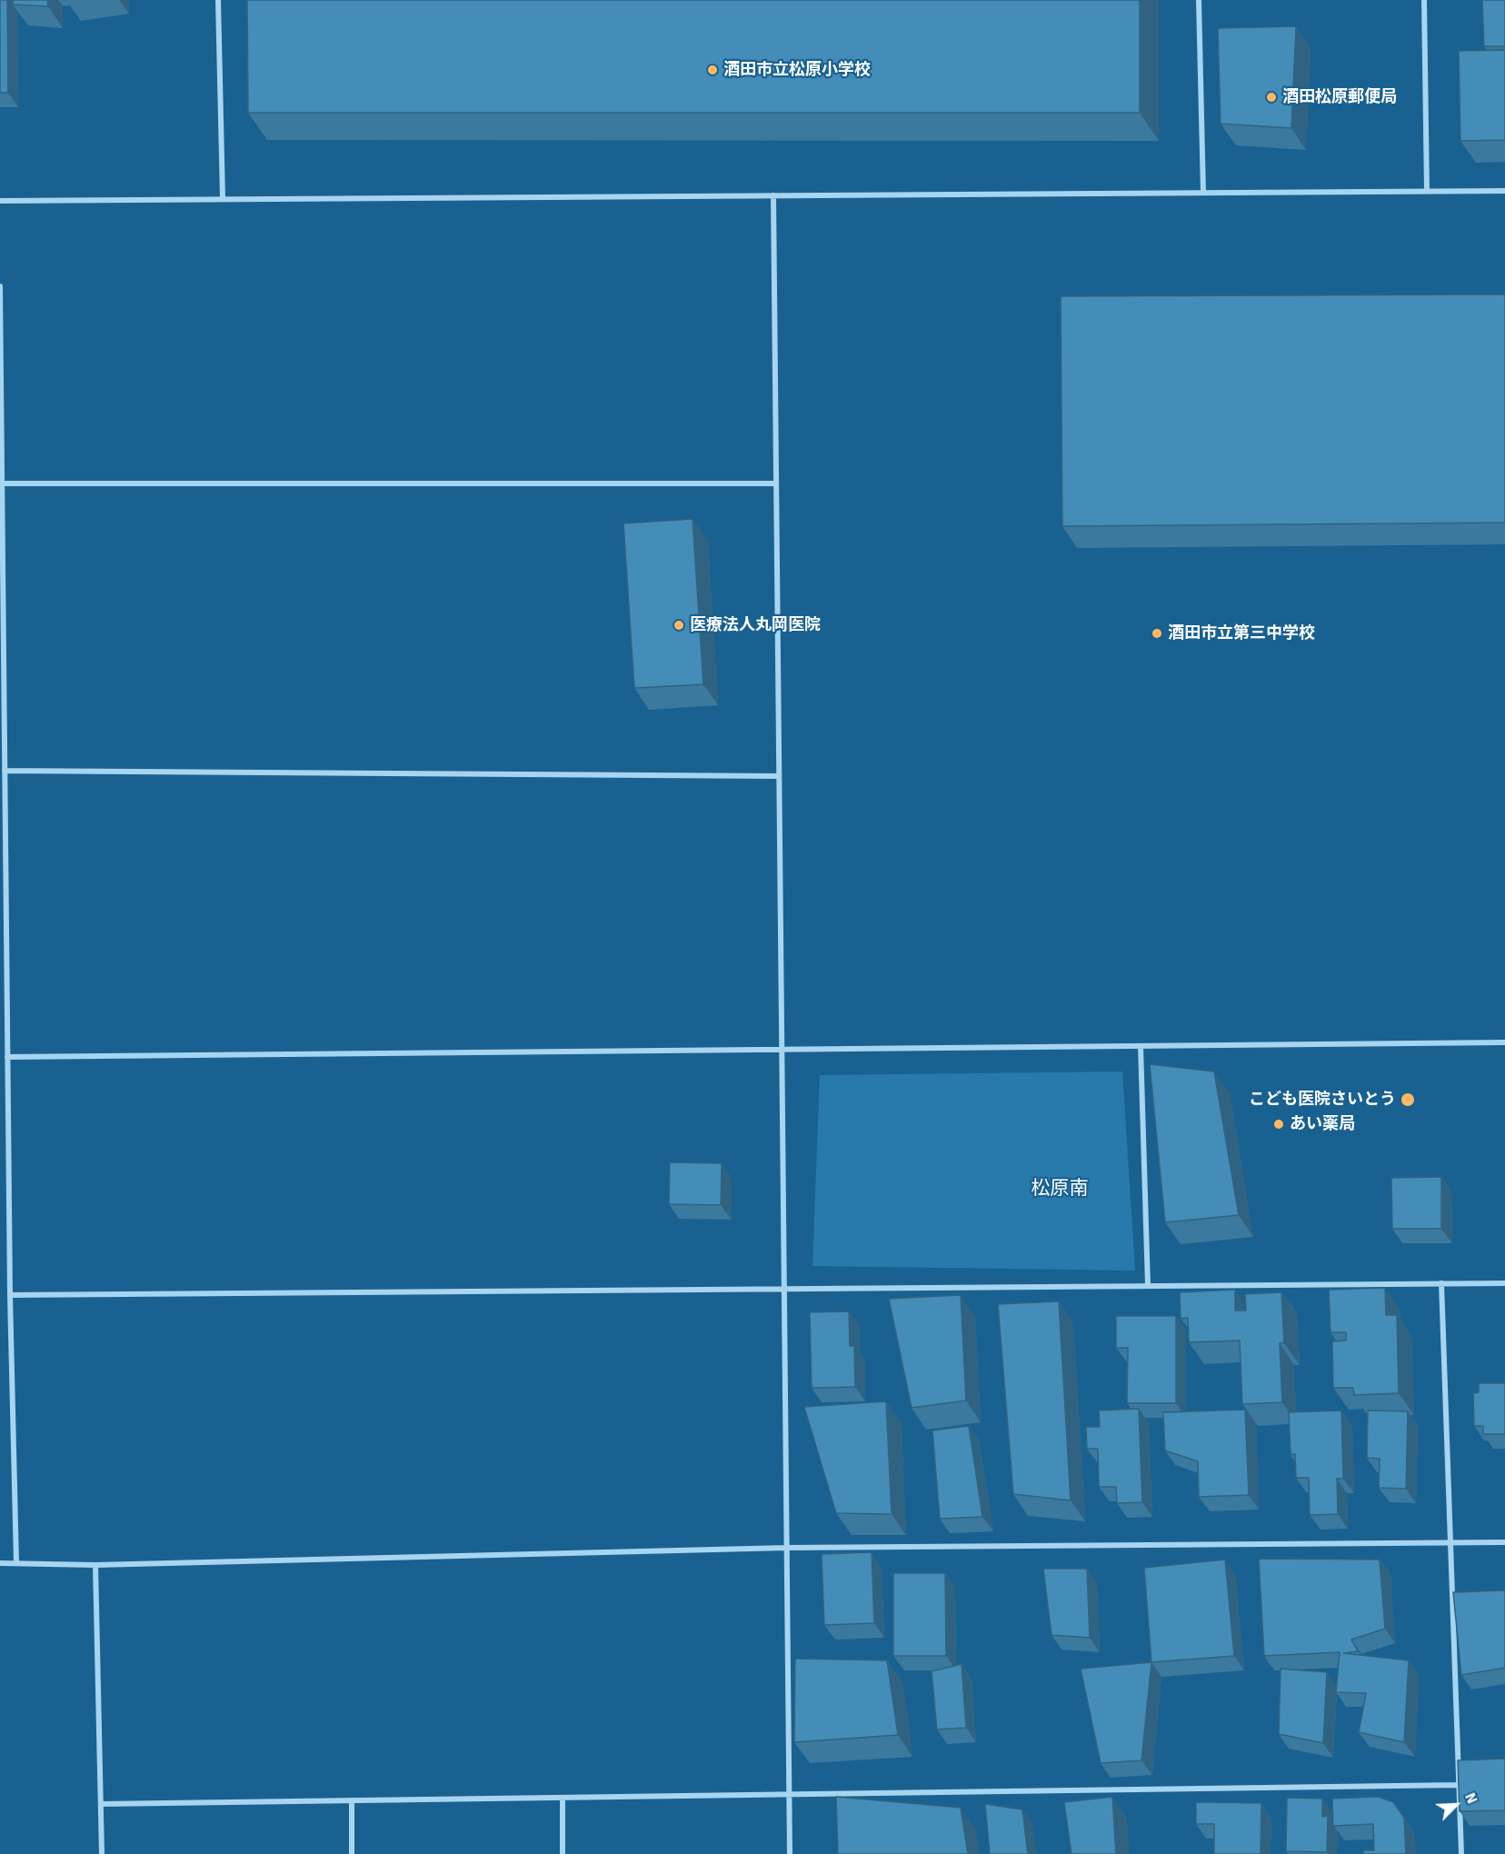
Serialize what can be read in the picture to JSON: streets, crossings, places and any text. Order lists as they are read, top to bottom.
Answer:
{
  "districts": ["松原南"],
  "places": [
    "酒田市立松原小学校",
    "酒田松原郵便局",
    "医療法人丸岡医院",
    "酒田市立第三中学校",
    "こども医院さいとう",
    "あい薬局"
  ],
  "north": "top right"
}
